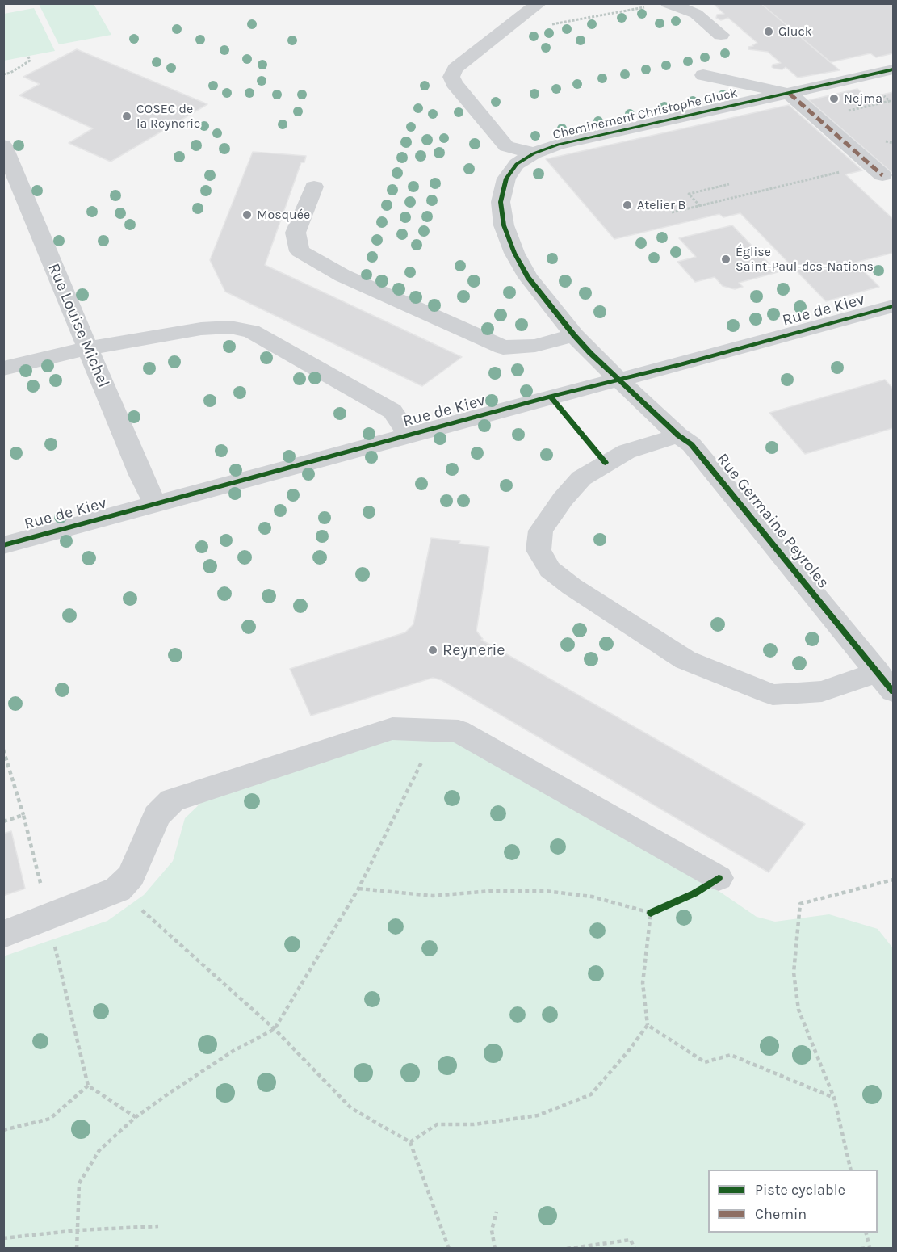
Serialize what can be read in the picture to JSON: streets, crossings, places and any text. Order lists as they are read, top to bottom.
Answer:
{
  "streets": {
    "street": [
      "Cheminement Christophe Gluck",
      "Rue de Kiev",
      "Rue Louise Michel",
      "Rue Germaine Peyroles"
    ]
  },
  "crossings": [
    ["Cheminement Christophe Gluck", "Rue de Kiev"],
    ["Cheminement Christophe Gluck", "Rue Germaine Peyroles"],
    ["Rue de Kiev", "Rue Louise Michel"],
    ["Rue de Kiev", "Rue Germaine Peyroles"]
  ],
  "places": [
    "Gluck",
    "Nejma",
    "COSEC de la Reynerie",
    "Atelier B",
    "Mosquée",
    "Église Saint-Paul-des-Nations",
    "Reynerie"
  ],
  "legend": ["Piste cyclable", "Chemin"]
}
